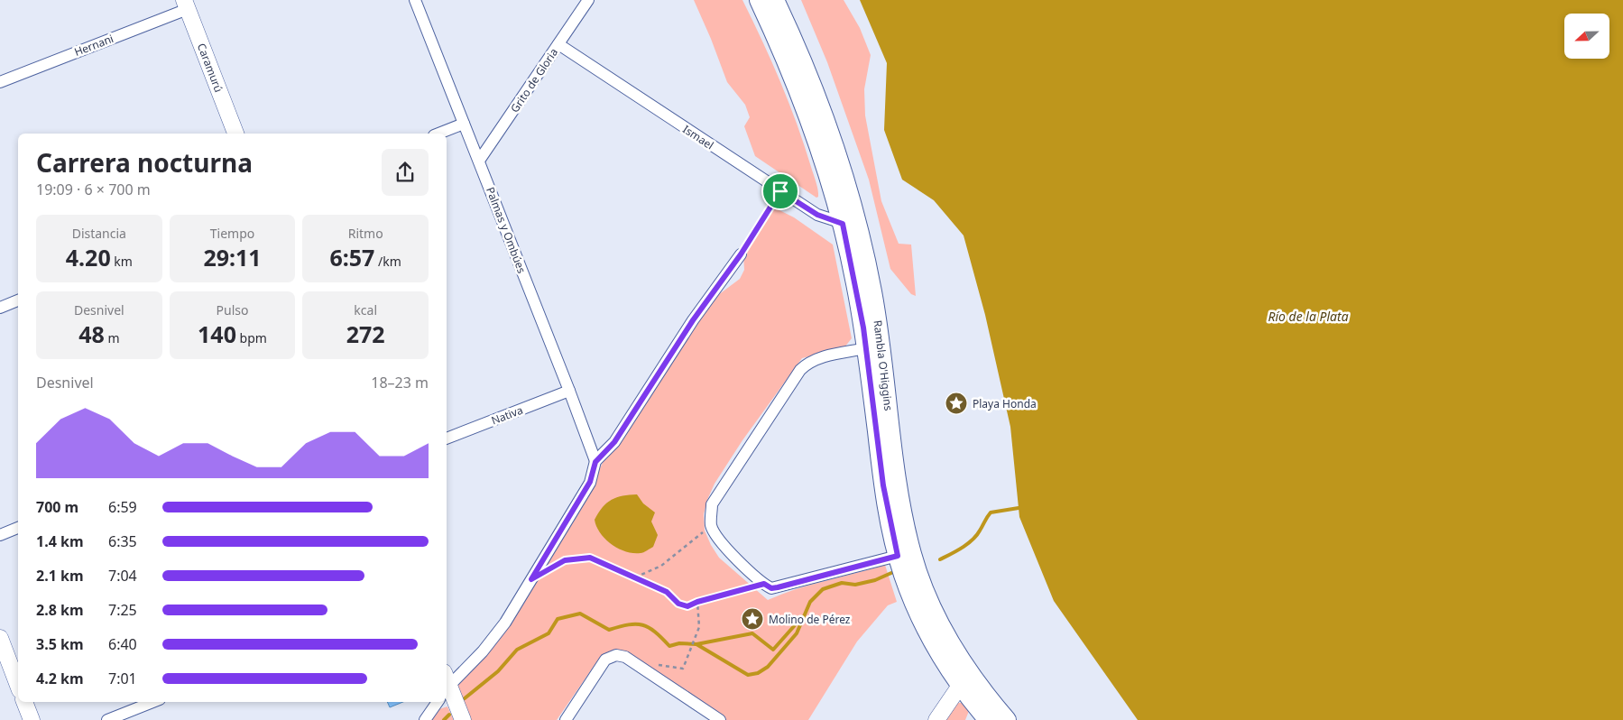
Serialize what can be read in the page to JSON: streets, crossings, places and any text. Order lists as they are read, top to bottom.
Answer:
{
  "streets": {
    "main road": ["Caramurú", "Rambla O'Higgins"],
    "street": [
      "Hernani",
      "Grito de Gloria",
      "Ismael",
      "Palmas y Ombúes",
      "Nativa"
    ]
  },
  "crossings": [
    ["Hernani", "Caramurú"],
    ["Grito de Gloria", "Ismael"],
    ["Grito de Gloria", "Palmas y Ombúes"],
    ["Ismael", "Rambla O'Higgins"],
    ["Palmas y Ombúes", "Nativa"]
  ],
  "water": ["Río de la Plata"],
  "places": {
    "place": ["Playa Honda", "Molino de Pérez"]
  },
  "north": "left",
  "page": {
    "heading": ["Carrera nocturna", "19:09 · 6 × 700 m"],
    "stats": [
      ["Distancia", "4.20 km"],
      ["Tiempo", "29:11"],
      ["Ritmo", "6:57 /km"],
      ["Desnivel", "48 m"],
      ["Pulso", "140 bpm"],
      ["kcal", "272"]
    ],
    "chart": ["Desnivel", "18–23 m"],
    "list": [
      {
        "name": "700 m",
        "note": "6:59"
      },
      {
        "name": "1.4 km",
        "note": "6:35"
      },
      {
        "name": "2.1 km",
        "note": "7:04"
      },
      {
        "name": "2.8 km",
        "note": "7:25"
      },
      {
        "name": "3.5 km",
        "note": "6:40"
      },
      {
        "name": "4.2 km",
        "note": "7:01"
      }
    ]
  }
}
